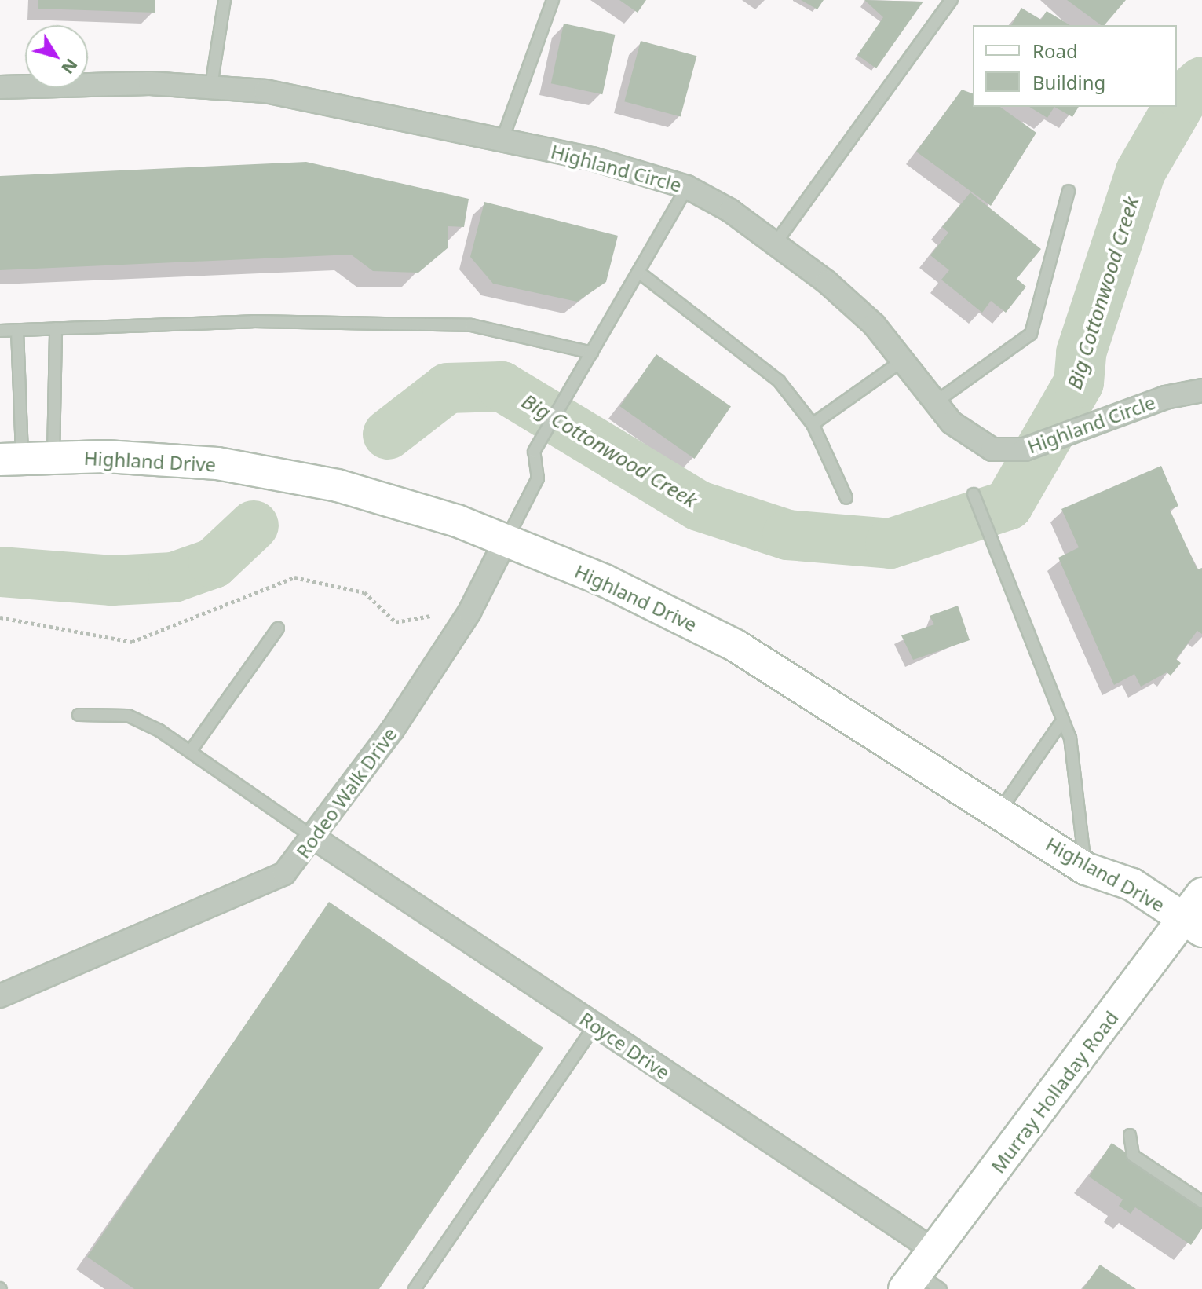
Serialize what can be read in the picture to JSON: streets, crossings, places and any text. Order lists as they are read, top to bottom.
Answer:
{
  "streets": {
    "main road": ["Highland Drive", "Murray Holladay Road"],
    "street": ["Highland Circle", "Rodeo Walk Drive", "Royce Drive"]
  },
  "crossings": [
    ["Highland Drive", "Rodeo Walk Drive"],
    ["Highland Drive", "Murray Holladay Road"],
    ["Rodeo Walk Drive", "Royce Drive"],
    ["Royce Drive", "Murray Holladay Road"]
  ],
  "water": ["Big Cottonwood Creek"],
  "legend": ["Road", "Building"],
  "north": "bottom right"
}
